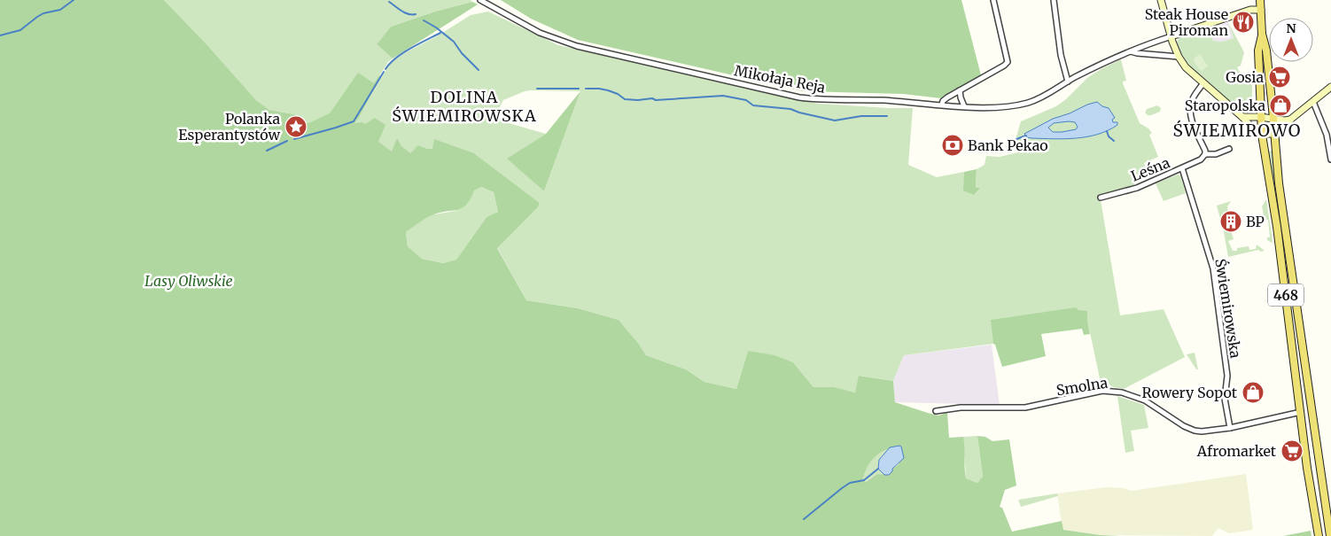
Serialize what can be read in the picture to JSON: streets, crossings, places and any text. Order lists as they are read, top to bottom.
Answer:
{
  "streets": {
    "main road": ["468"],
    "street": [
      "Mikołaja Reja",
      "Leśna",
      "Świemirowska",
      "Smolna"
    ]
  },
  "crossings": [
    ["Mikołaja Reja", "468"],
    ["Leśna", "Świemirowska"],
    ["468", "Smolna"],
    ["Świemirowska", "Smolna"]
  ],
  "districts": ["DOLINA ŚWIEMIROWSKA", "ŚWIEMIROWO"],
  "parks": ["Lasy Oliwskie"],
  "places": {
    "restaurant": ["Steak House Piroman"],
    "supermarket": ["Gosia", "Afromarket"],
    "shop": ["Staropolska", "Rowery Sopot"],
    "place": ["Polanka Esperantystów"],
    "bank": ["Bank Pekao"],
    "building": ["BP"]
  },
  "north": "top"
}
